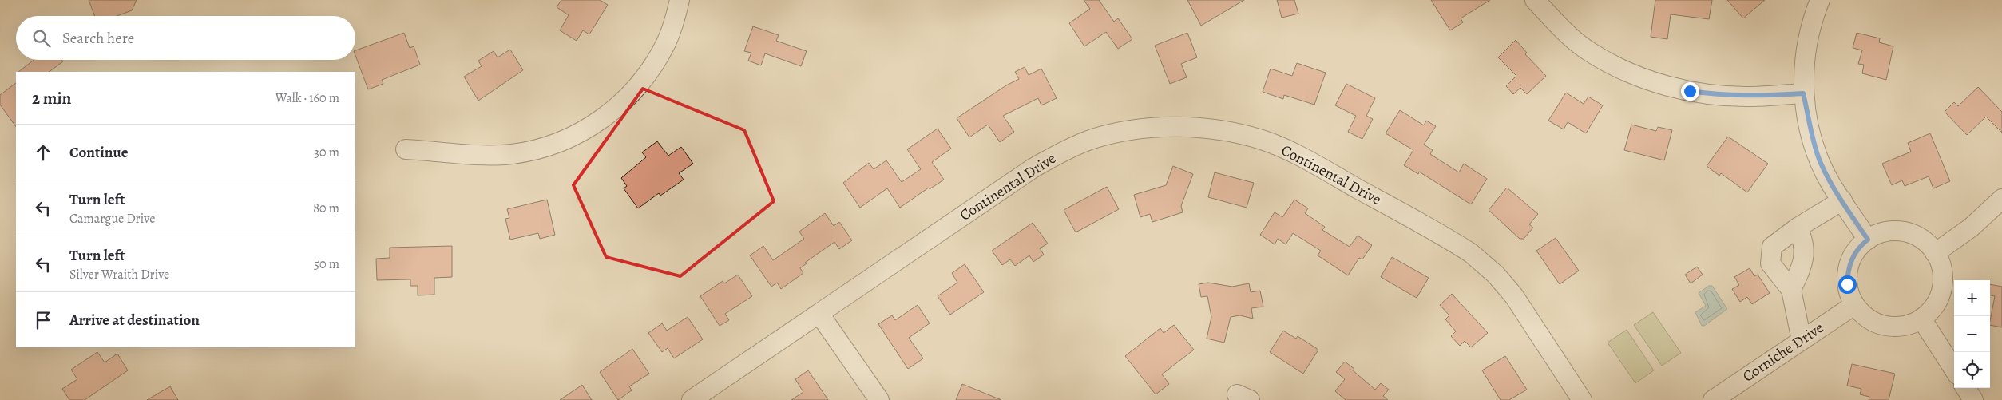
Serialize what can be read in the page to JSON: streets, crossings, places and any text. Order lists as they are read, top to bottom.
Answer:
{
  "streets": {
    "street": ["Continental Drive", "Corniche Drive"]
  },
  "page": {
    "search": "Search here",
    "heading": ["2 min", "Walk · 160 m"],
    "list": [
      ["Continue", "30 m"],
      ["Turn left", "Camargue Drive", "80 m"],
      ["Turn left", "Silver Wraith Drive", "50 m"],
      "Arrive at destination"
    ],
    "map_buttons": ["+", "−"]
  }
}
